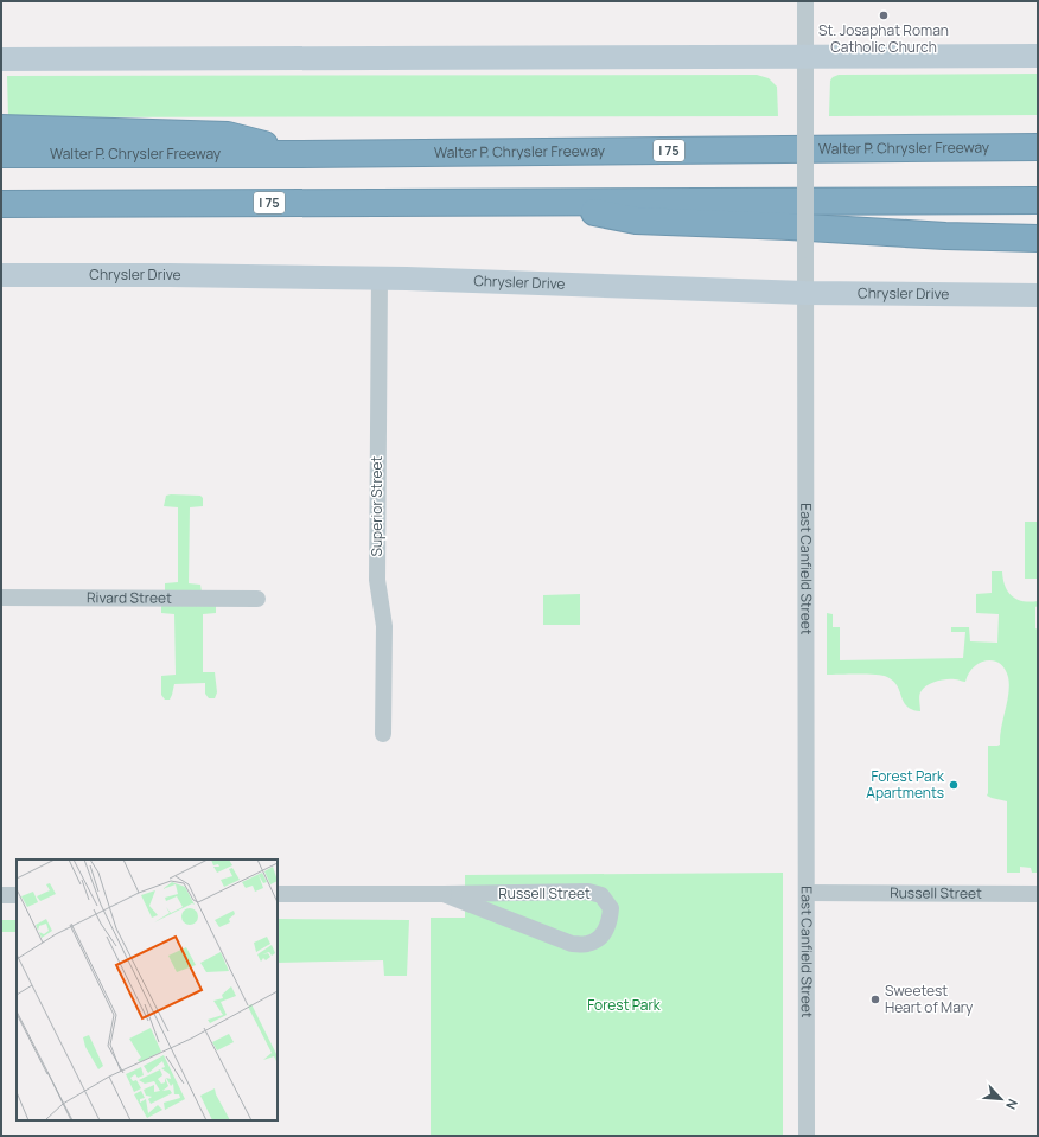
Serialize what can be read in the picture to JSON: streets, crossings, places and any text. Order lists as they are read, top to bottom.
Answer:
{
  "streets": {
    "highway": ["Walter P. Chrysler Freeway", "I 75"],
    "street": [
      "Chrysler Drive",
      "Superior Street",
      "East Canfield Street",
      "Rivard Street",
      "Russell Street"
    ]
  },
  "crossings": [
    ["Chrysler Drive", "Superior Street"],
    ["Chrysler Drive", "East Canfield Street"],
    ["East Canfield Street", "Russell Street"]
  ],
  "parks": ["Forest Park"],
  "places": ["St. Josaphat Roman Catholic Church", "Forest Park Apartments", "Sweetest Heart of Mary"],
  "north": "bottom right"
}
